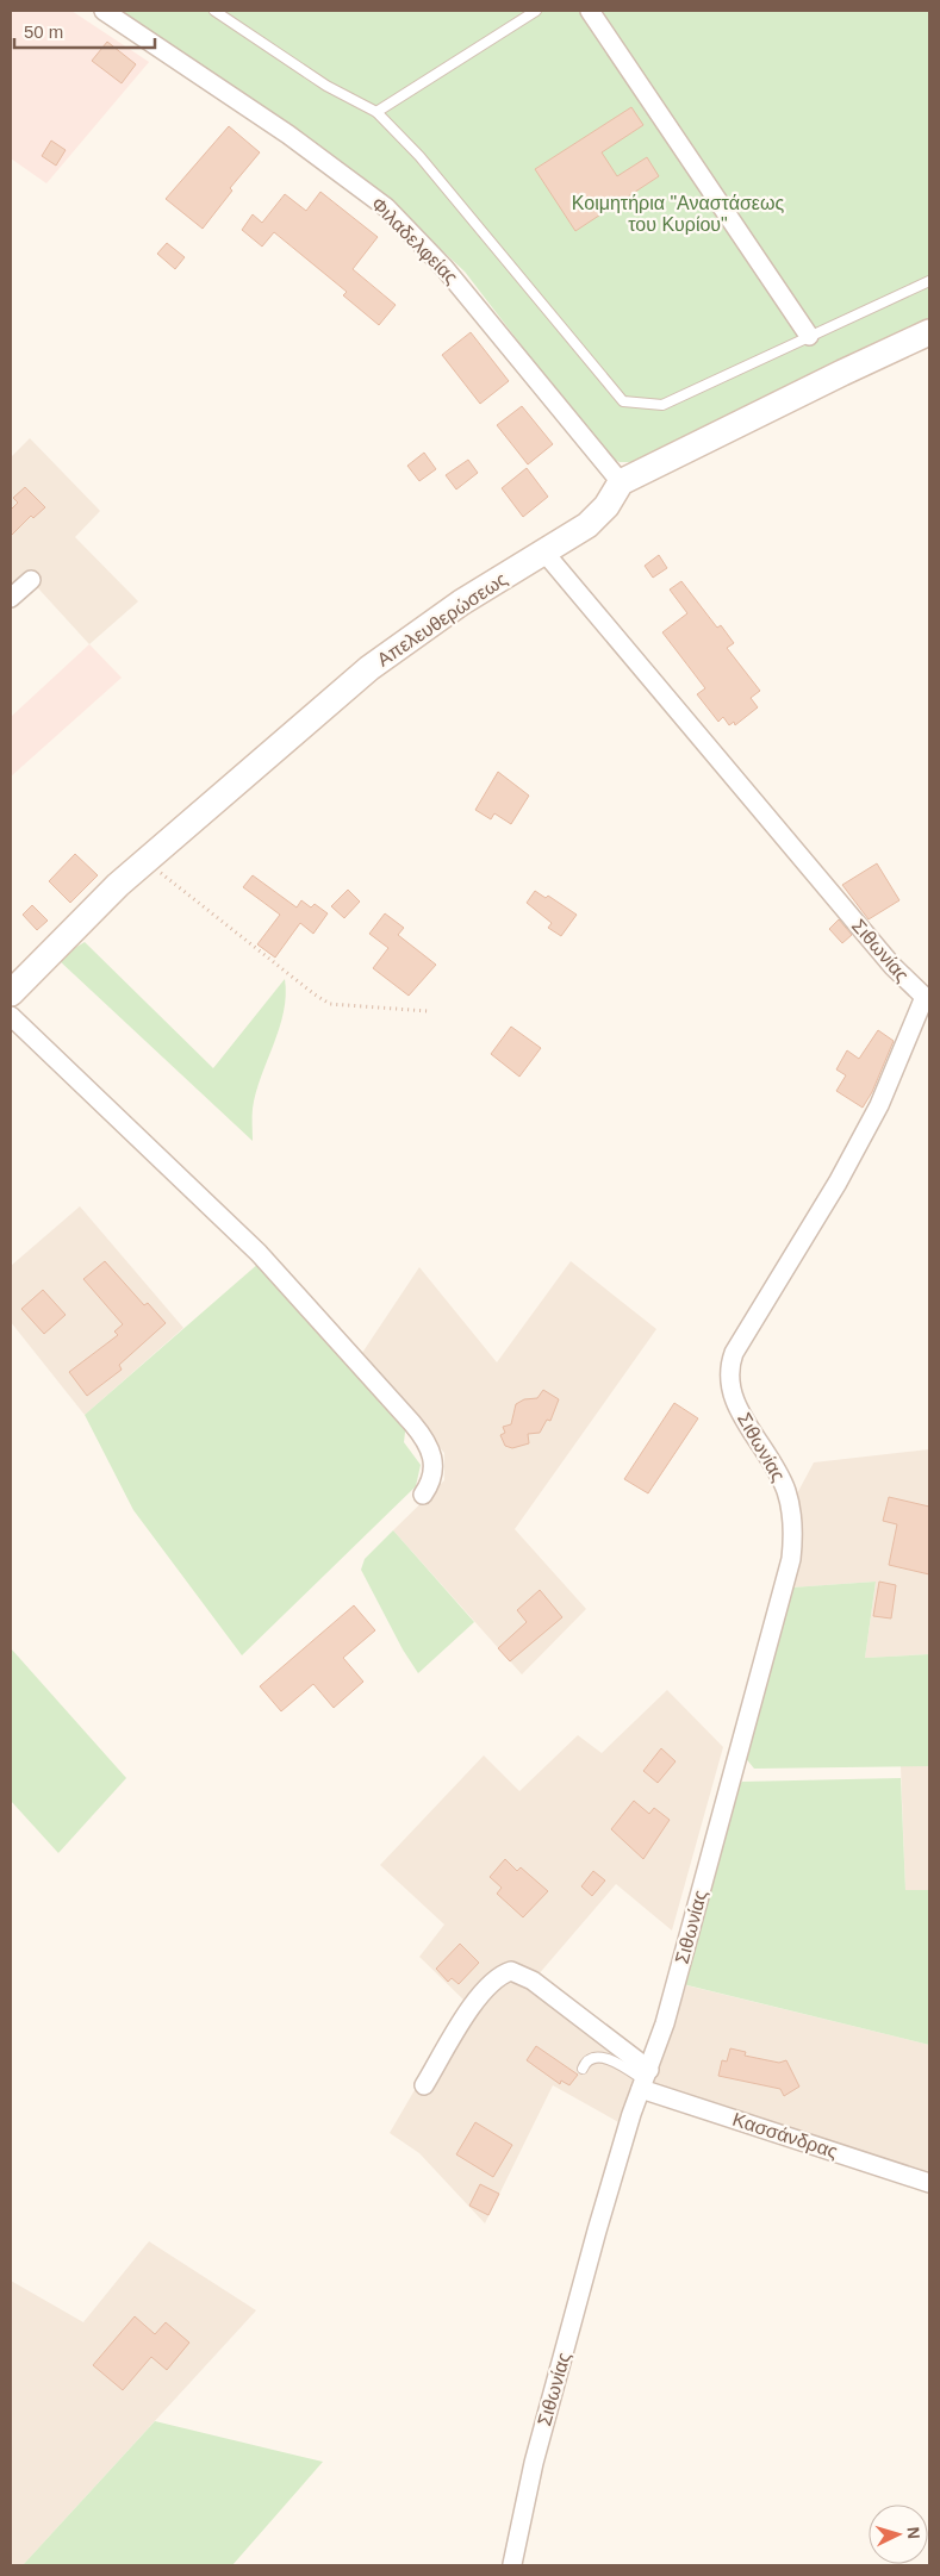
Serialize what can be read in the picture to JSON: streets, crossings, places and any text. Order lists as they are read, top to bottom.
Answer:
{
  "streets": {
    "street": [
      "Φιλαδελφείας",
      "Απελευθερώσεως",
      "Σιθωνίας",
      "Κασσάνδρας"
    ]
  },
  "crossings": [
    ["Φιλαδελφείας", "Απελευθερώσεως"],
    ["Απελευθερώσεως", "Σιθωνίας"],
    ["Σιθωνίας", "Κασσάνδρας"]
  ],
  "parks": ["Κοιμητήρια \"Αναστάσεως του Κυρίου\""],
  "scale_bar": "50 m",
  "north": "right"
}
